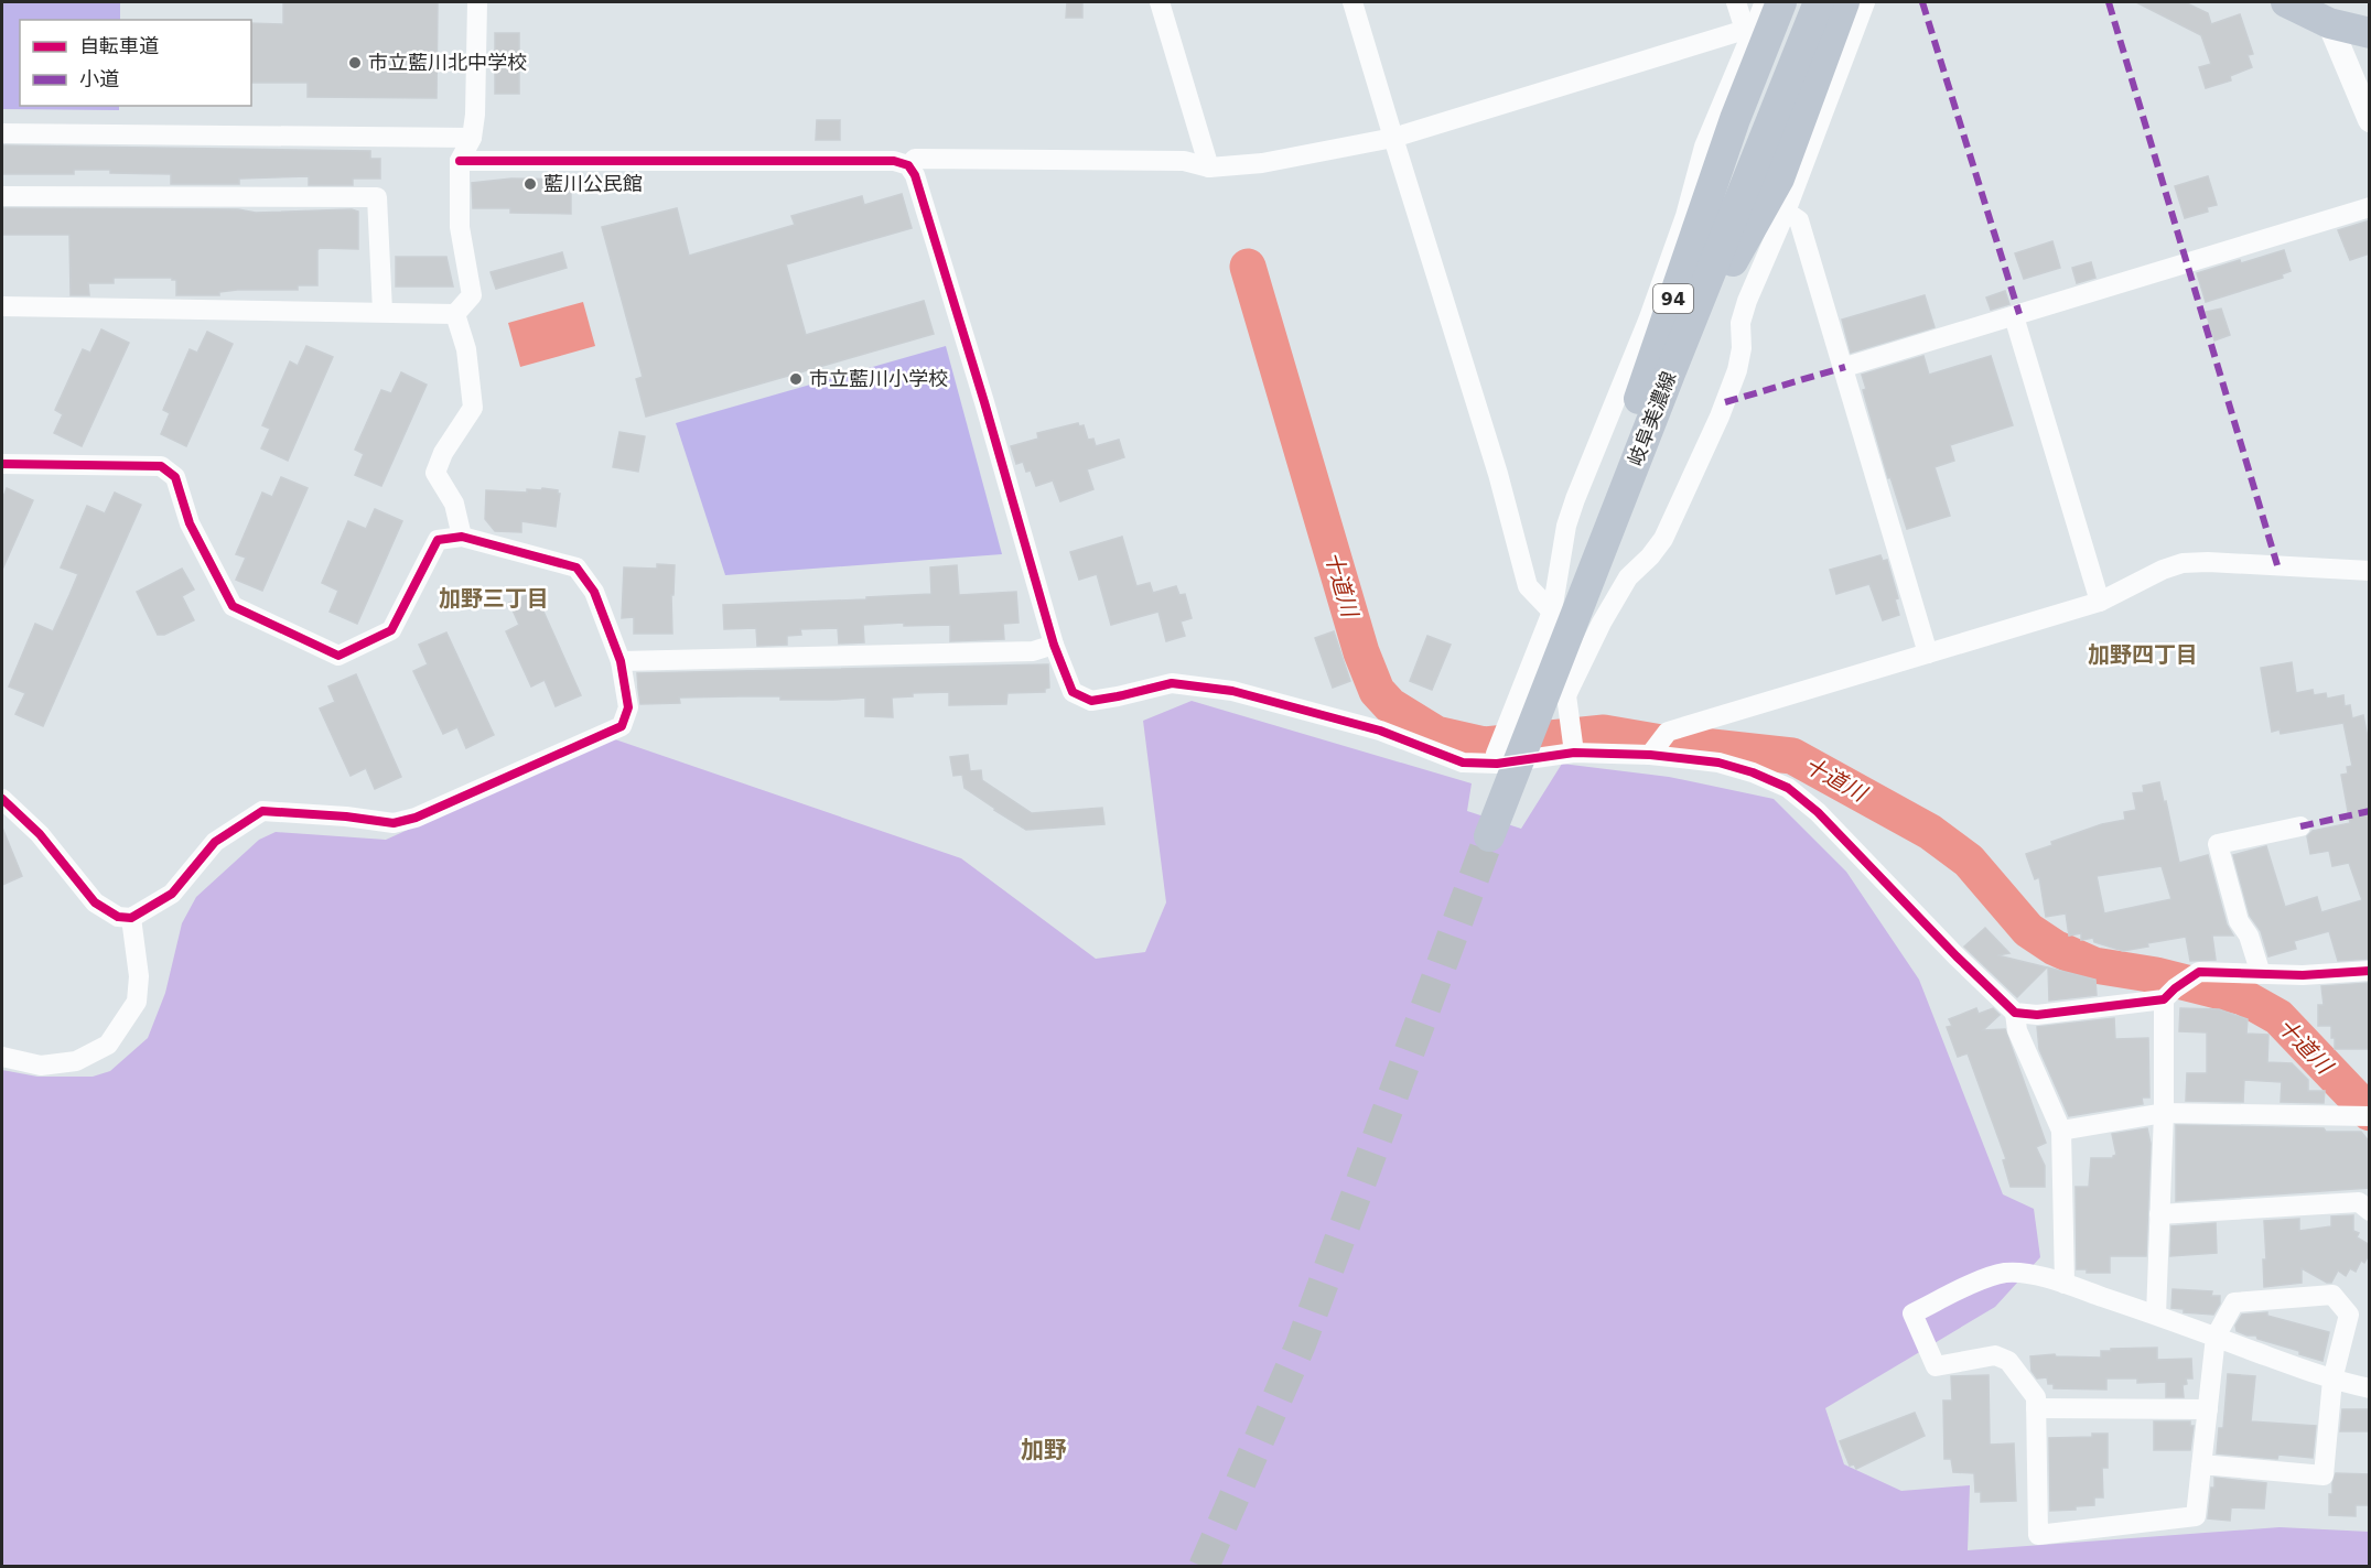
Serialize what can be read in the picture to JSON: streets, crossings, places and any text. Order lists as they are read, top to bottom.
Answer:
{
  "streets": {
    "main road": ["94", "岐阜美濃線"]
  },
  "crossings": [
    ["94", "岐阜美濃線"]
  ],
  "districts": ["加野三丁目", "加野四丁目", "加野"],
  "water": ["十道川"],
  "places": ["市立藍川北中学校", "藍川公民館", "市立藍川小学校"],
  "legend": ["自転車道", "小道"]
}
